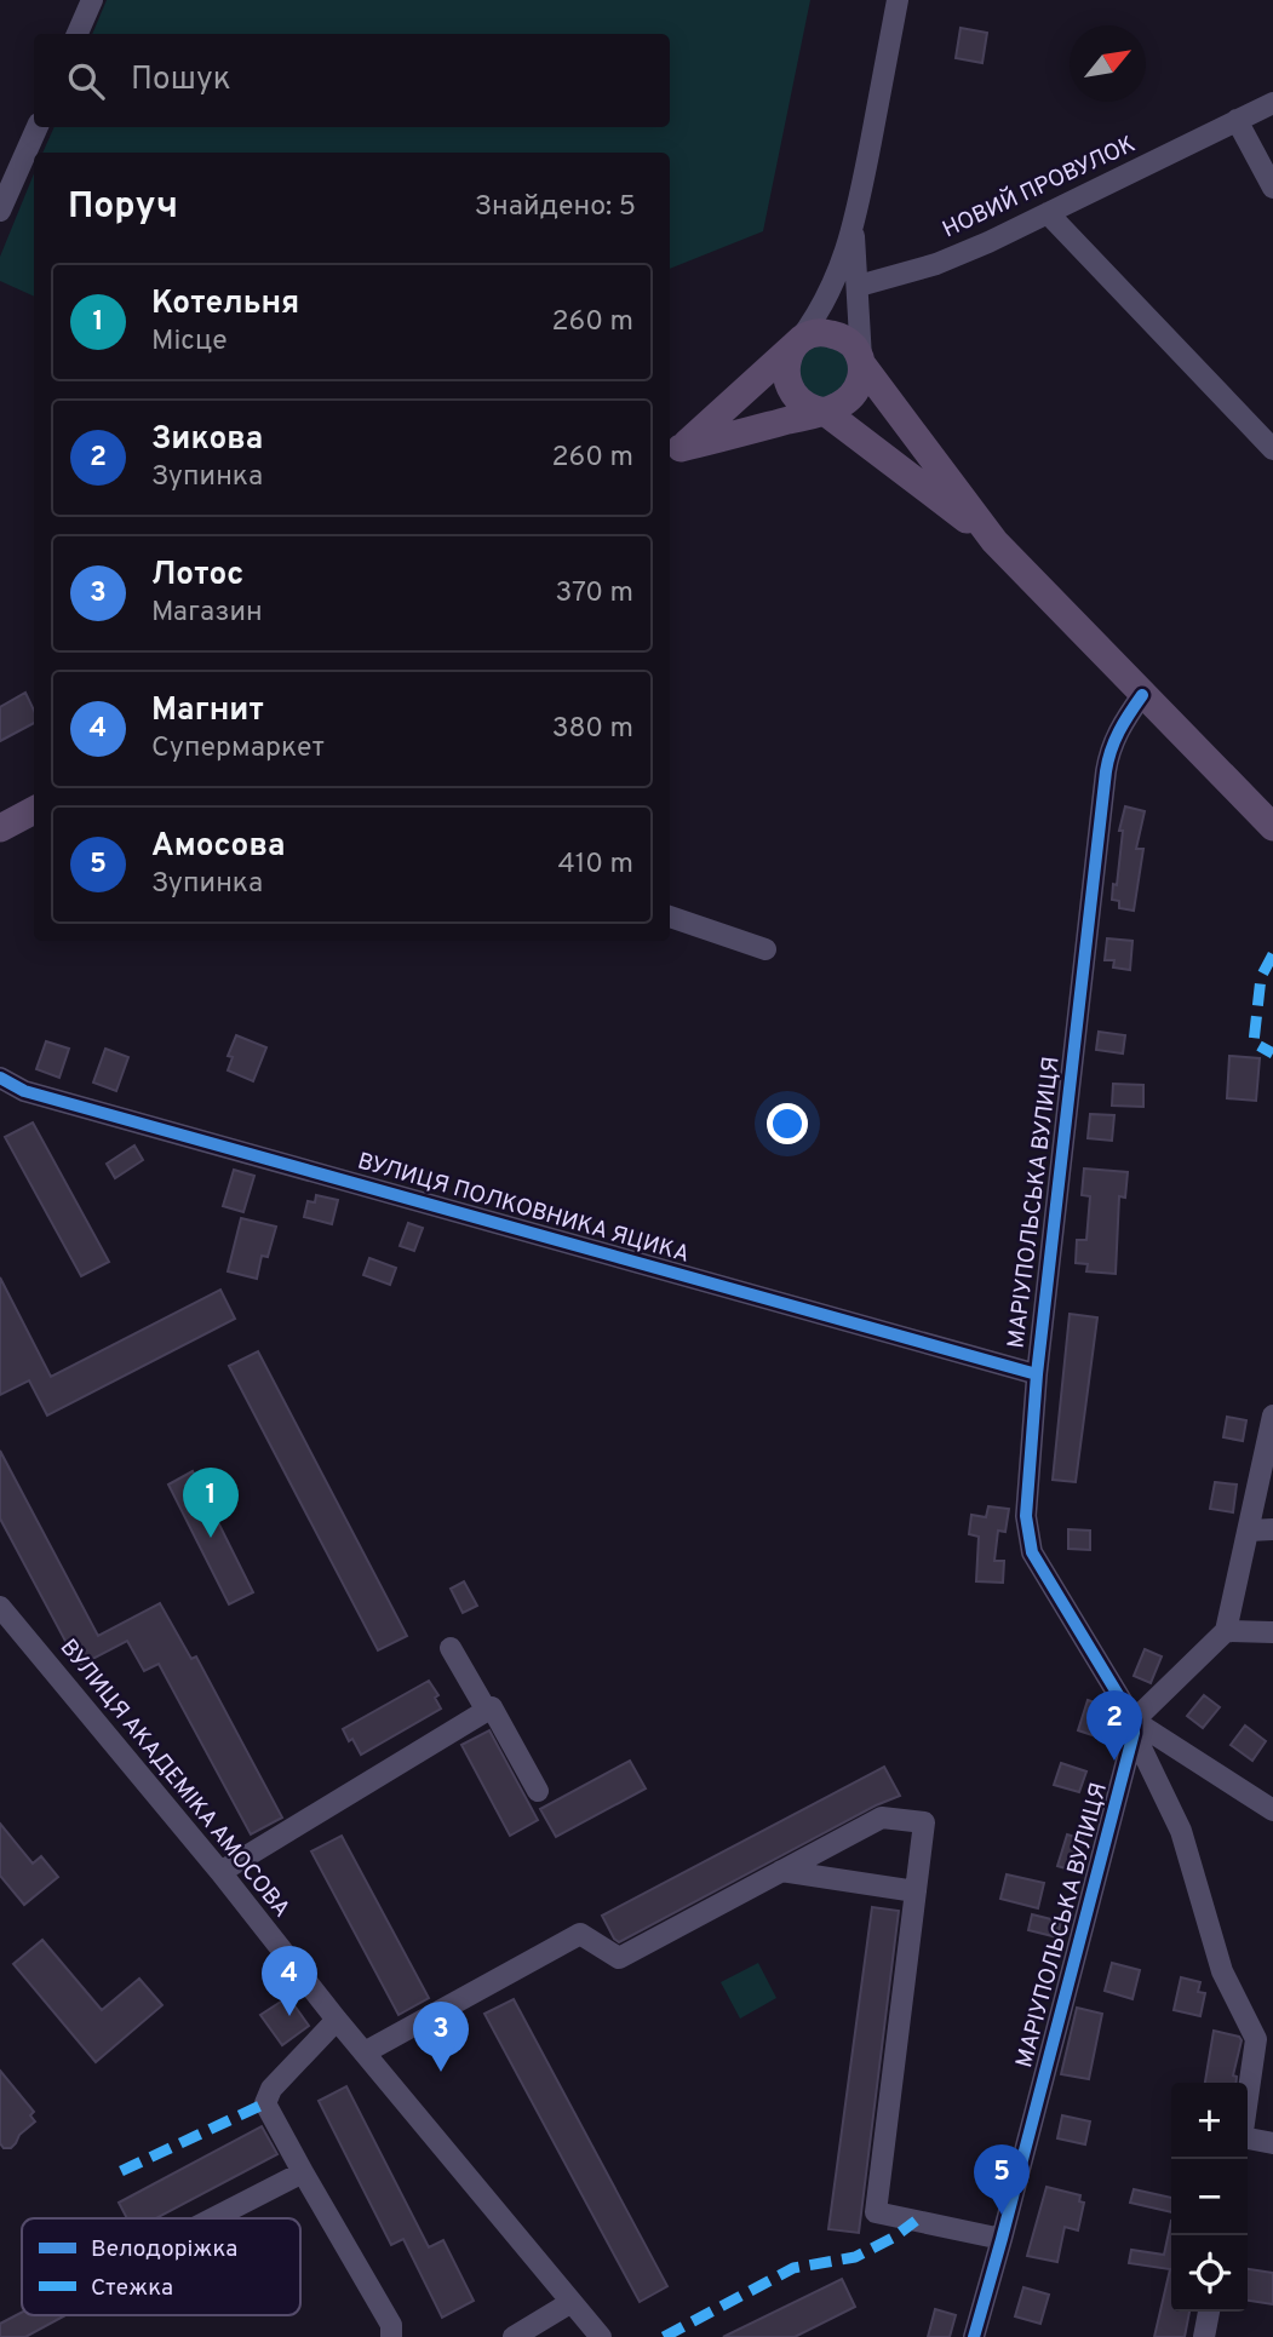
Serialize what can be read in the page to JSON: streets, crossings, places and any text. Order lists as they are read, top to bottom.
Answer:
{
  "streets": {
    "street": [
      "НОВИЙ ПРОВУЛОК",
      "МАРІУПОЛЬСЬКА ВУЛИЦЯ",
      "ВУЛИЦЯ ПОЛКОВНИКА ЯЦИКА",
      "ВУЛИЦЯ АКАДЕМІКА АМОСОВА"
    ]
  },
  "crossings": [
    ["МАРІУПОЛЬСЬКА ВУЛИЦЯ", "ВУЛИЦЯ ПОЛКОВНИКА ЯЦИКА"]
  ],
  "legend": ["Велодоріжка", "Стежка"],
  "north": "top right",
  "page": {
    "search": "Пошук",
    "heading": ["Поруч", "Знайдено: 5"],
    "list": [
      {
        "mark": "1",
        "name": "Котельня",
        "note": "Місце",
        "value": "260 m"
      },
      {
        "mark": "2",
        "name": "Зикова",
        "note": "Зупинка",
        "value": "260 m"
      },
      {
        "mark": "3",
        "name": "Лотос",
        "note": "Магазин",
        "value": "370 m"
      },
      {
        "mark": "4",
        "name": "Магнит",
        "note": "Супермаркет",
        "value": "380 m"
      },
      {
        "mark": "5",
        "name": "Амосова",
        "note": "Зупинка",
        "value": "410 m"
      }
    ],
    "pins": [
      "1",
      "2",
      "4",
      "3",
      "5"
    ],
    "map_buttons": ["+", "−"]
  }
}
